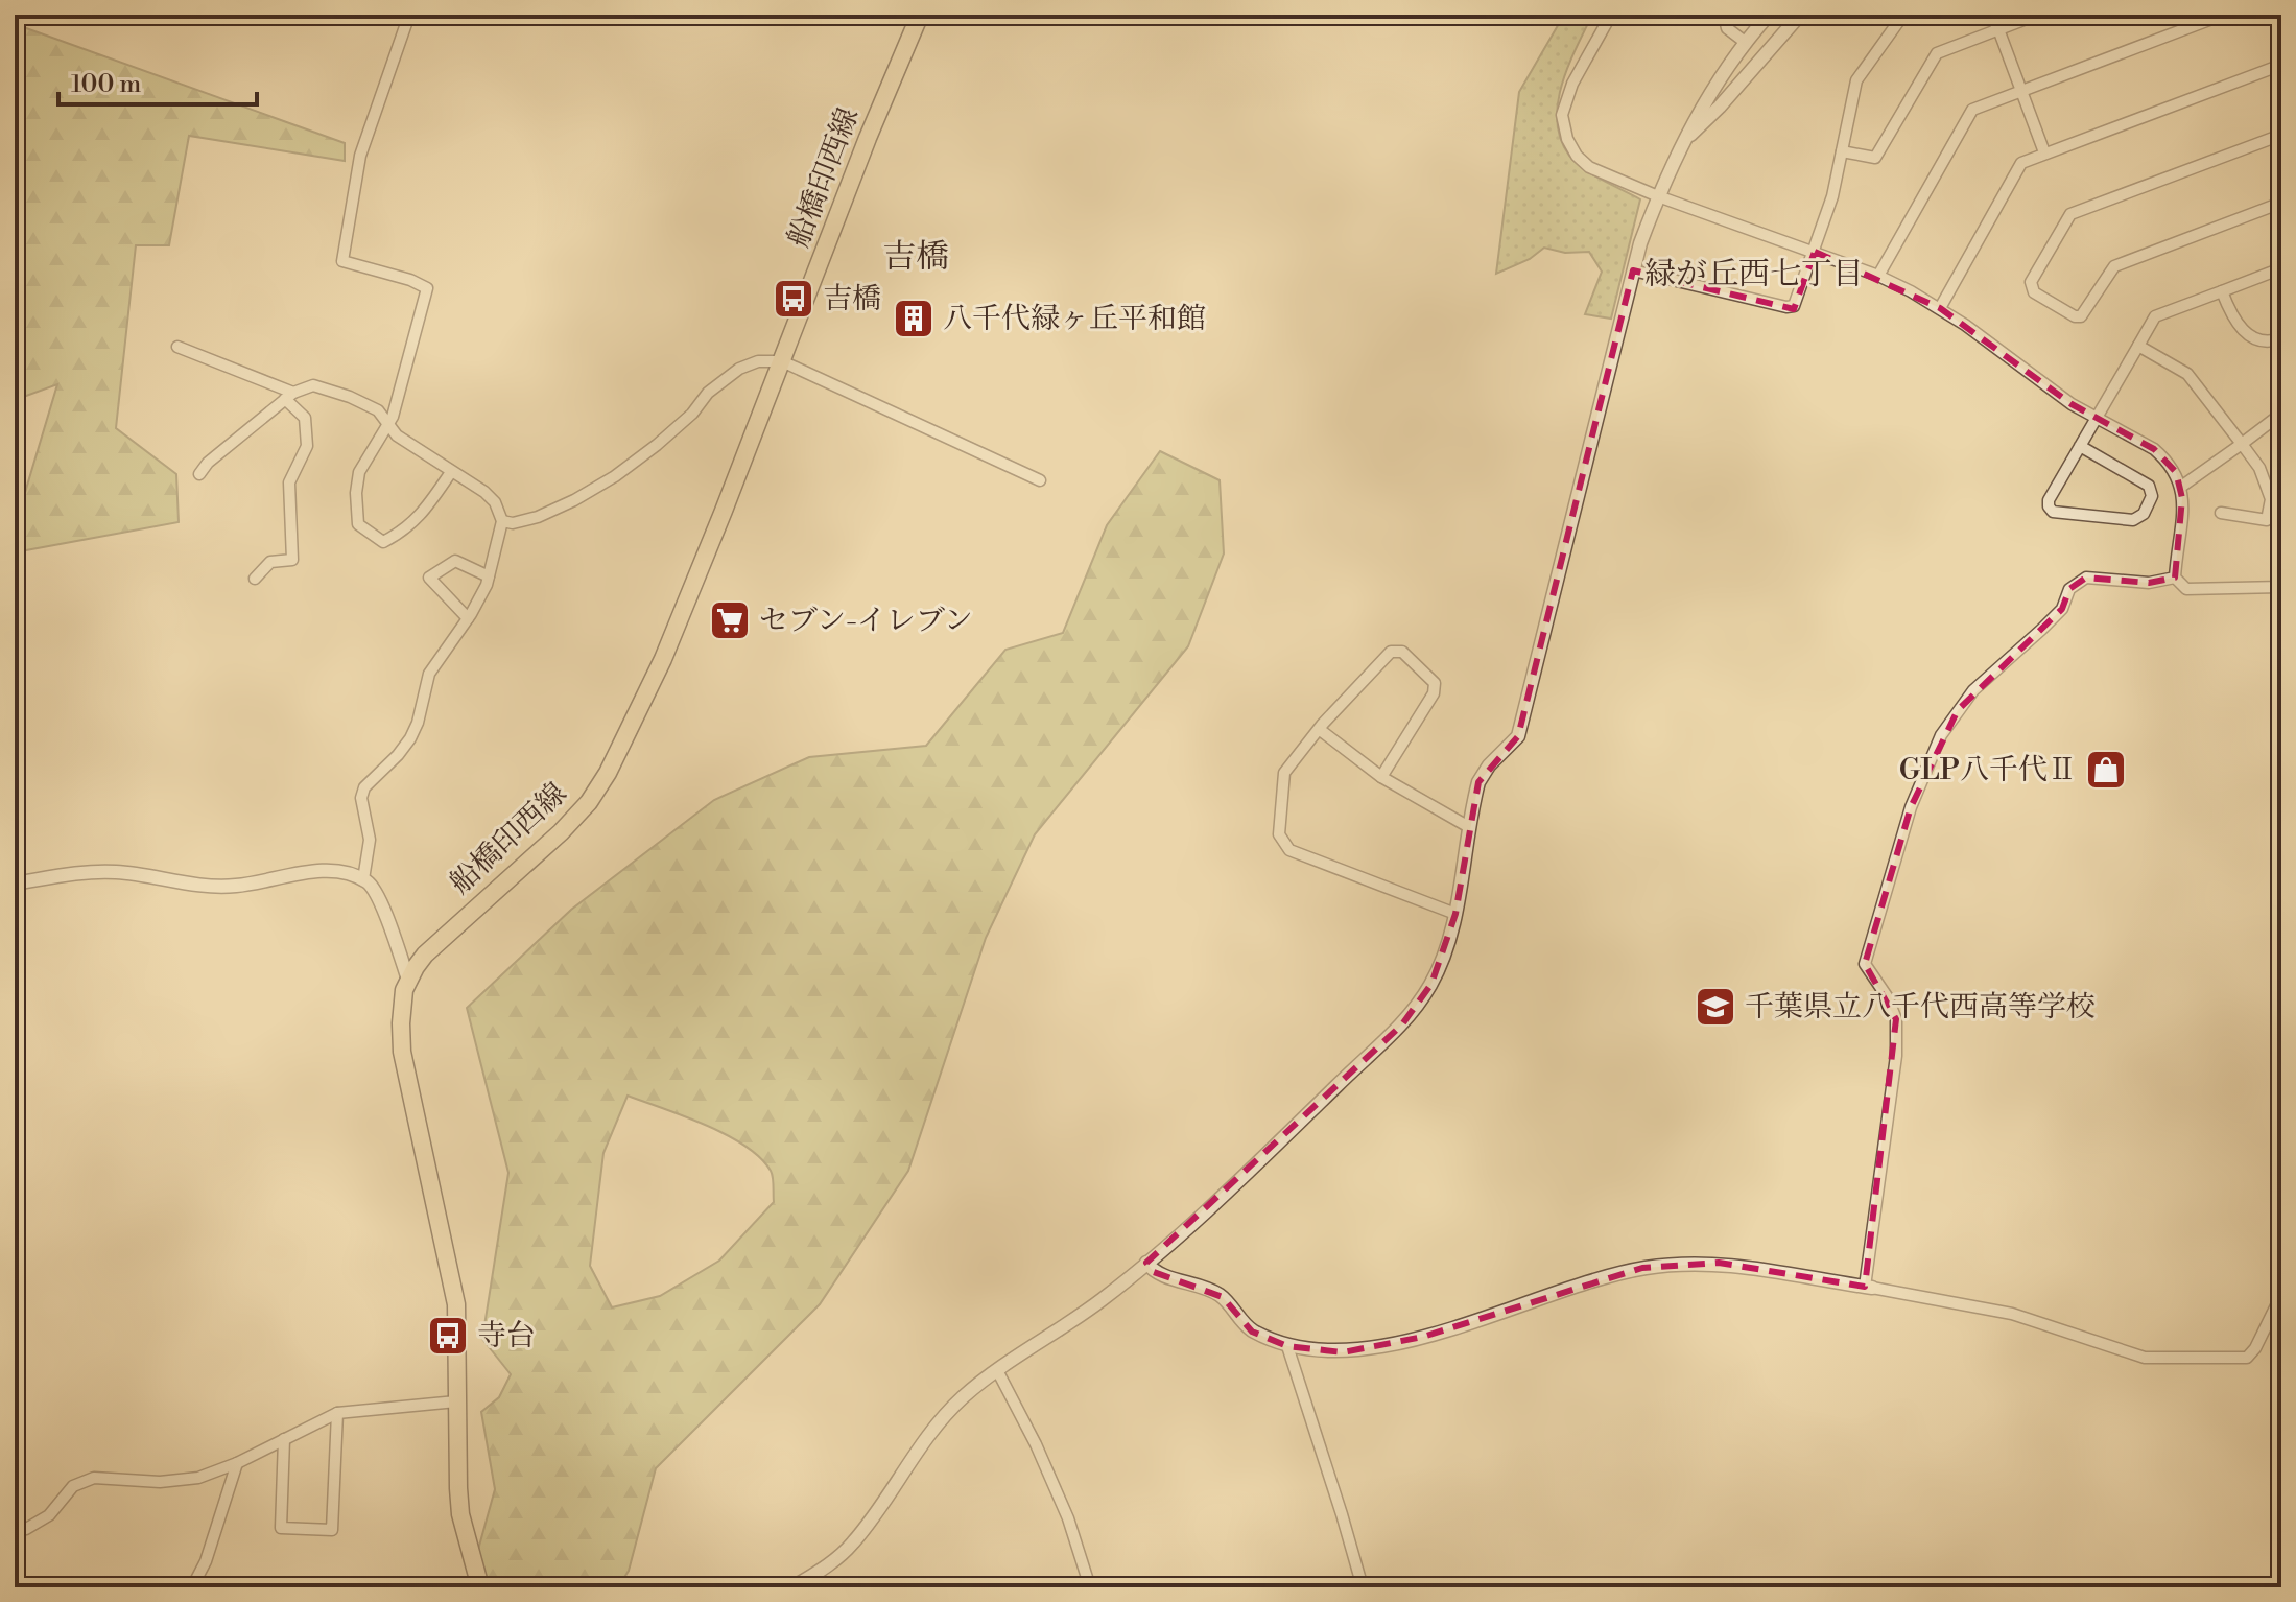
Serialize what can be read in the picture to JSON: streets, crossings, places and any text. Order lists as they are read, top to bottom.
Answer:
{
  "streets": {
    "main road": ["船橋印西線"]
  },
  "districts": ["吉橋", "緑が丘西七丁目"],
  "places": {
    "bus stop": ["吉橋", "寺台"],
    "building": ["八千代緑ヶ丘平和館"],
    "supermarket": ["セブン-イレブン"],
    "shop": ["GLP八千代Ⅱ"],
    "school or university": ["千葉県立八千代西高等学校"]
  },
  "scale_bar": "100 m"
}
